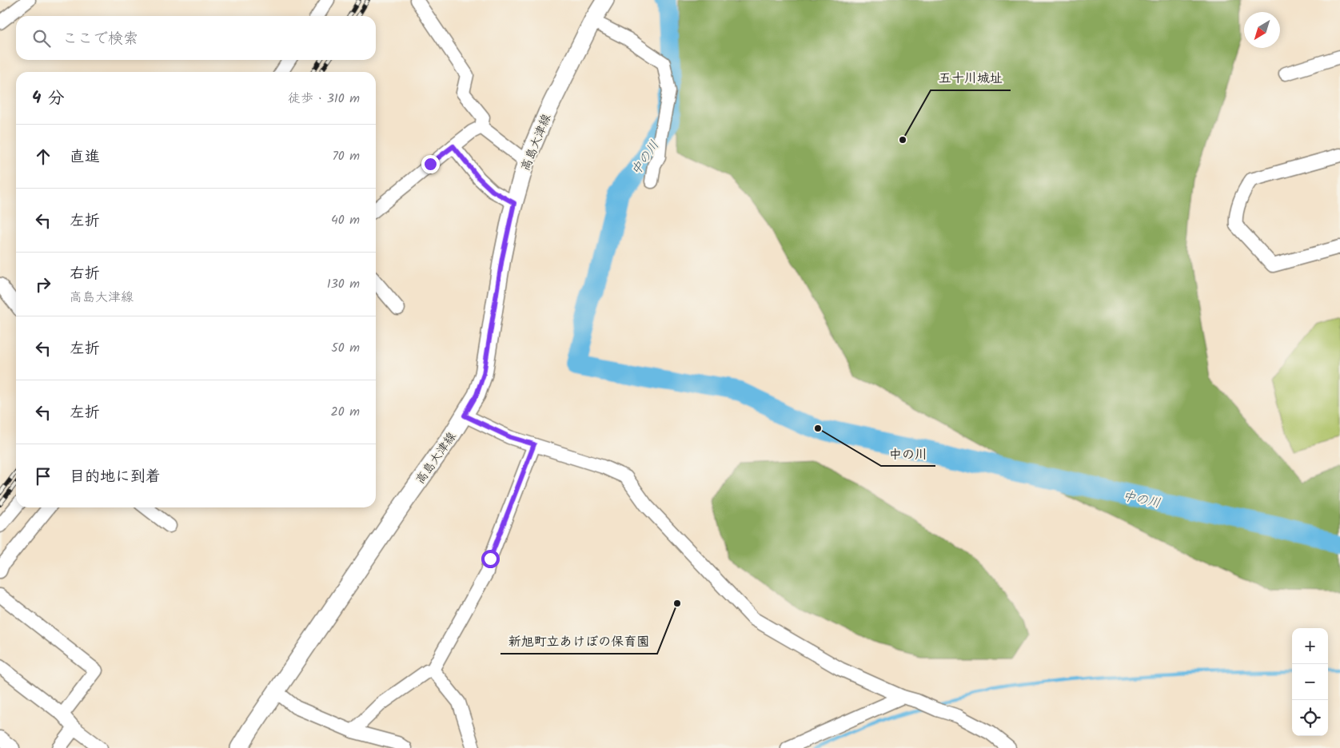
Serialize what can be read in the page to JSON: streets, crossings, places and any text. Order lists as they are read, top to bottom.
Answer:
{
  "streets": {
    "main road": ["高島大津線"]
  },
  "water": ["中の川"],
  "places": ["五十川城址", "中の川", "新旭町立あけぼの保育園"],
  "north": "bottom left",
  "page": {
    "search": "ここで検索",
    "heading": ["4 分", "徒歩 · 310 m"],
    "list": [
      ["直進", "70 m"],
      ["左折", "40 m"],
      ["右折", "高島大津線", "130 m"],
      ["左折", "50 m"],
      ["左折", "20 m"],
      "目的地に到着"
    ],
    "map_buttons": ["+", "−"]
  }
}
